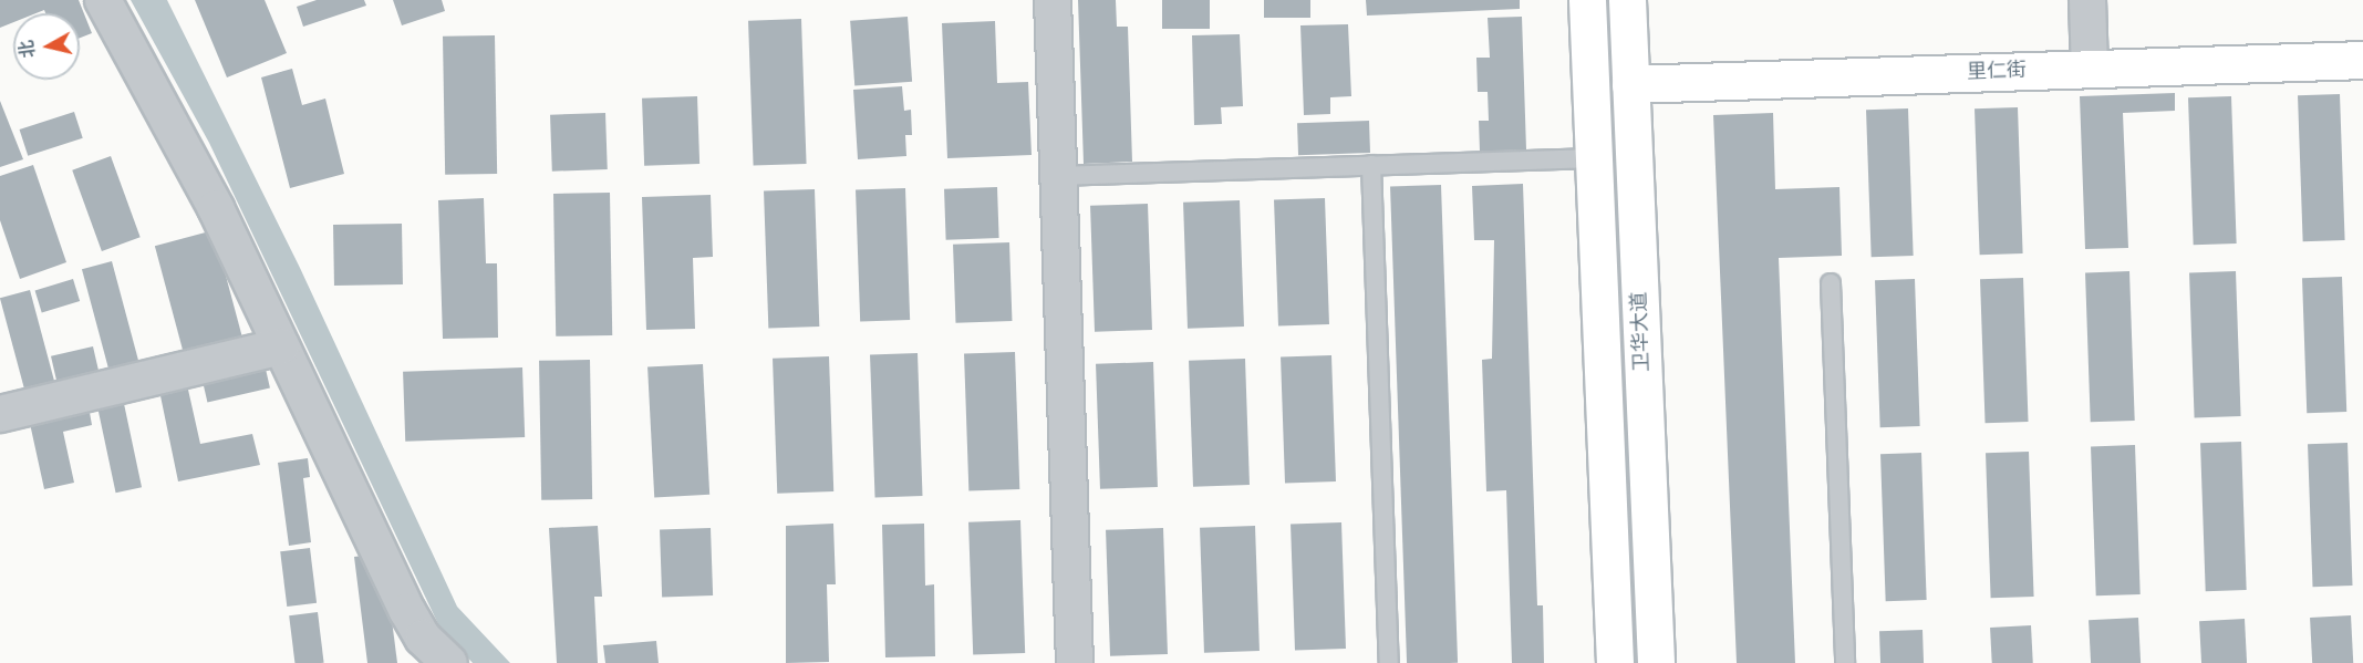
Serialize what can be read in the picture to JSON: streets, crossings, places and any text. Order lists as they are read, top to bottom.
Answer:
{
  "streets": {
    "main road": ["里仁街", "卫华大道"]
  },
  "crossings": [
    ["里仁街", "卫华大道"]
  ],
  "north": "left"
}
